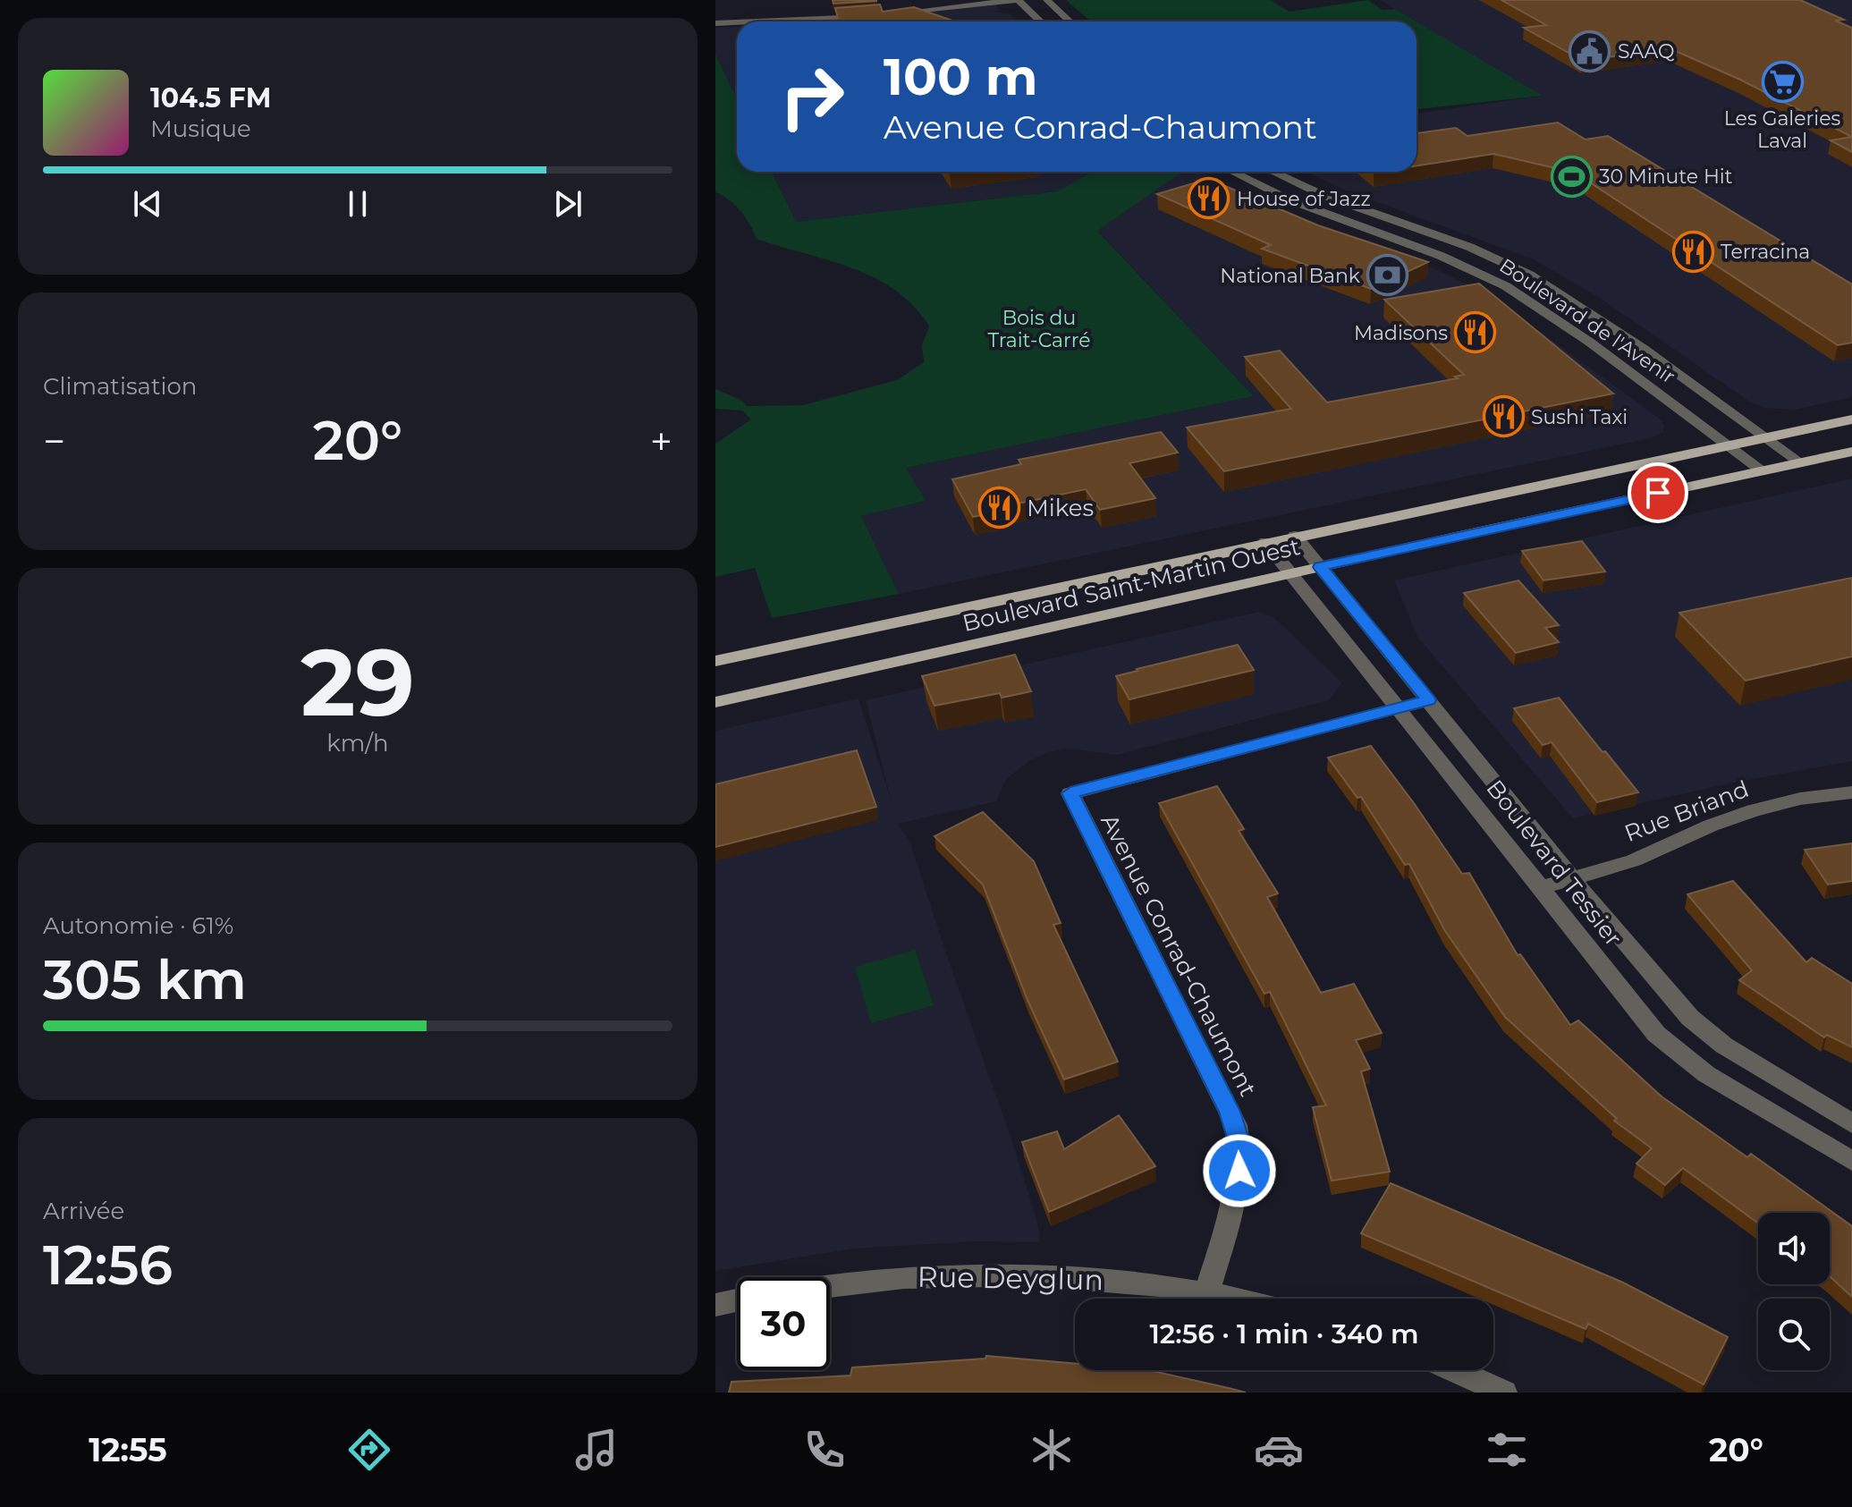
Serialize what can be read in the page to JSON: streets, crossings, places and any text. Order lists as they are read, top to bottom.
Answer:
{
  "streets": {
    "main road": ["Boulevard Saint-Martin Ouest"],
    "street": [
      "Boulevard de l'Avenir",
      "Rue Briand",
      "Boulevard Tessier",
      "Avenue Conrad-Chaumont",
      "Rue Deyglun"
    ]
  },
  "crossings": [
    ["Boulevard de l'Avenir", "Boulevard Saint-Martin Ouest"],
    ["Boulevard Saint-Martin Ouest", "Boulevard Tessier"],
    ["Rue Briand", "Boulevard Tessier"],
    ["Boulevard Tessier", "Avenue Conrad-Chaumont"],
    ["Avenue Conrad-Chaumont", "Rue Deyglun"]
  ],
  "parks": ["Bois du Trait-Carré"],
  "places": {
    "public building": ["SAAQ"],
    "supermarket": ["Les Galeries Laval"],
    "sports": ["30 Minute Hit"],
    "restaurant": [
      "House of Jazz",
      "Terracina",
      "Madisons",
      "Sushi Taxi",
      "Mikes"
    ],
    "bank": ["National Bank"]
  },
  "page": {
    "turn": ["100 m", "Avenue Conrad-Chaumont"],
    "song": ["104.5 FM", "Musique"],
    "tile": [
      "Climatisation",
      ["29", "km/h"],
      ["Autonomie · 61%", "305 km"],
      ["Arrivée", "12:56"]
    ],
    "heat": ["−", "20°", "+"],
    "limit": "30",
    "trip": "12:56 · 1 min · 340 m",
    "tabs": ["12:55", "20°"]
  }
}
